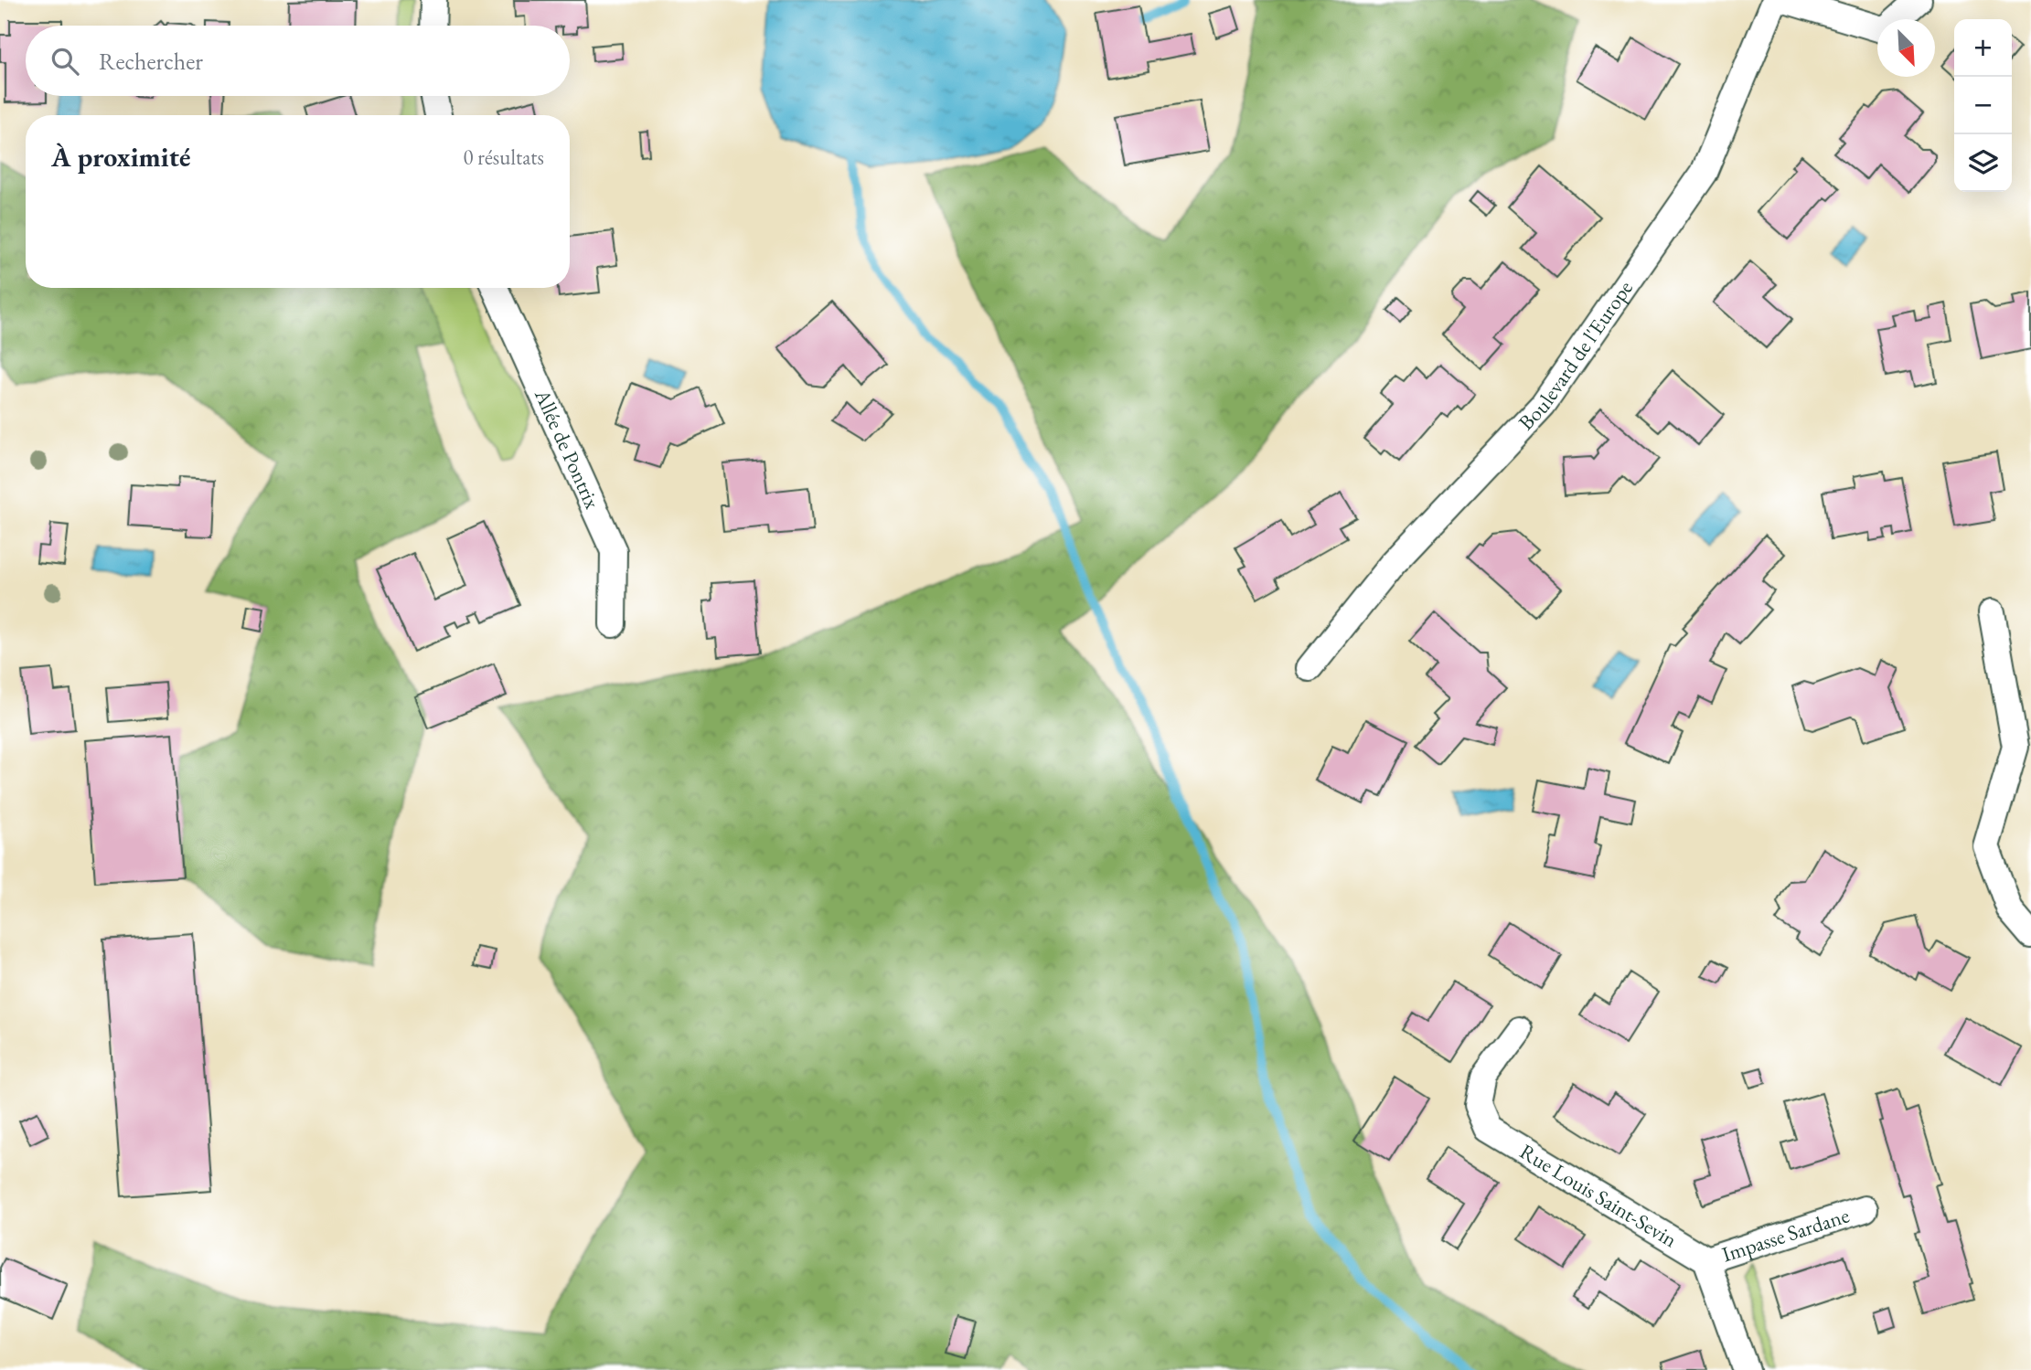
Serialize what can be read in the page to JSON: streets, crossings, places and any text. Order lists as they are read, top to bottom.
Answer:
{
  "streets": {
    "street": [
      "Boulevard de l'Europe",
      "Allée de Pontrix",
      "Rue Louis Saint-Sevin",
      "Impasse Sardane"
    ]
  },
  "crossings": [
    ["Rue Louis Saint-Sevin", "Impasse Sardane"]
  ],
  "north": "bottom right",
  "page": {
    "map_buttons": ["+", "−"],
    "search": "Rechercher",
    "heading": ["À proximité", "0 résultats"]
  }
}
